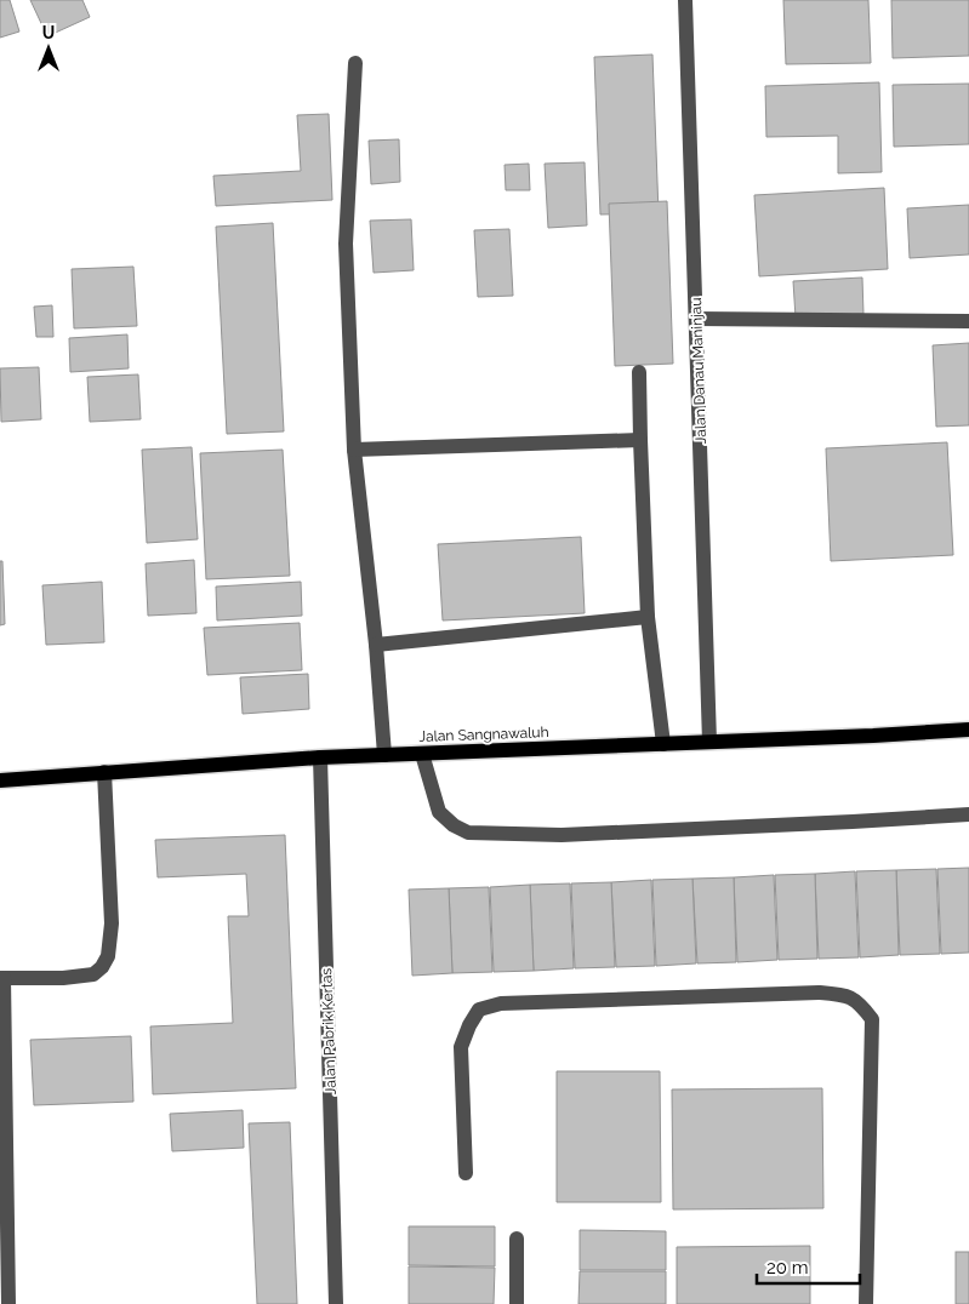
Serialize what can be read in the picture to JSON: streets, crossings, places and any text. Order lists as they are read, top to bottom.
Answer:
{
  "streets": {
    "main road": ["Jalan Sangnawaluh"],
    "street": ["Jalan Danau Maninjau", "Jalan Pabrik Kertas"]
  },
  "crossings": [
    ["Jalan Danau Maninjau", "Jalan Sangnawaluh"],
    ["Jalan Sangnawaluh", "Jalan Pabrik Kertas"]
  ],
  "scale_bar": "20 m",
  "north": "top"
}
